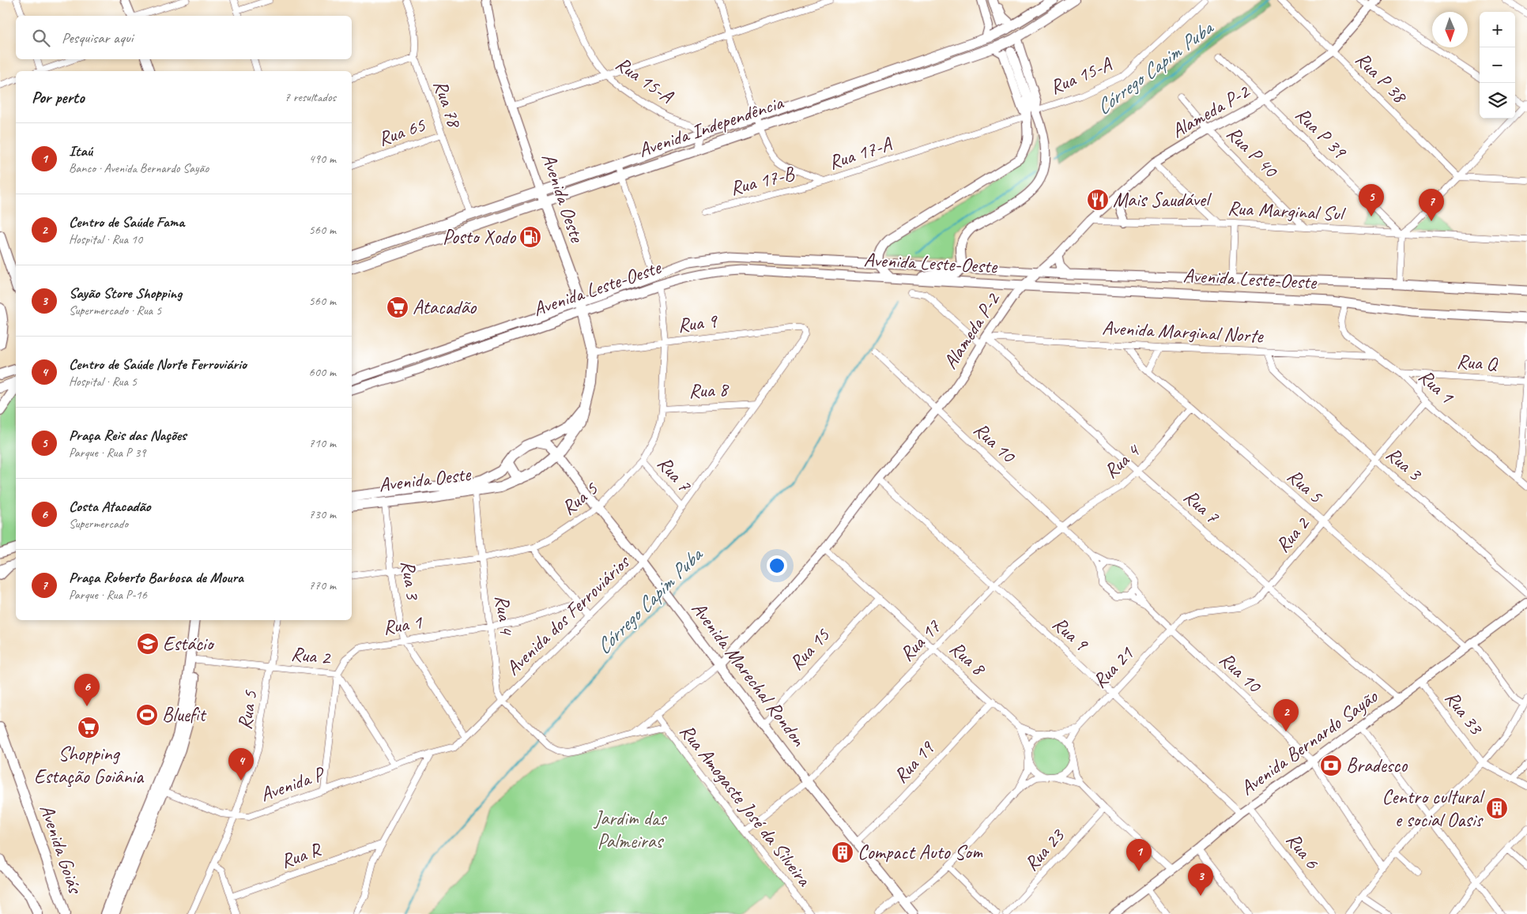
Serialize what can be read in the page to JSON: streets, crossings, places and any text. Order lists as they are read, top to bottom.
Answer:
{
  "streets": {
    "main road": [
      "Avenida Independência",
      "Avenida Oeste",
      "Avenida Leste-Oeste",
      "Avenida Marechal Rondon",
      "Avenida Goiás"
    ],
    "street": [
      "Rua 15-A",
      "Rua P 38",
      "Rua 78",
      "Alameda P-2",
      "Rua 65",
      "Rua P 39",
      "Rua P 40",
      "Rua 17-A",
      "Rua 17-B",
      "Rua Marginal Sul",
      "Rua 9",
      "Avenida Marginal Norte",
      "Rua Q",
      "Rua 1",
      "Rua 8",
      "Rua 10",
      "Rua 4",
      "Rua 3",
      "Rua 7",
      "Rua 5",
      "Rua 2",
      "Avenida dos Ferroviários",
      "Rua 17",
      "Rua 15",
      "Rua 21",
      "Rua 33",
      "Avenida Bernardo Sayão",
      "Rua 19",
      "Avenida P",
      "Rua Amogaste José da Silveira",
      "Rua 23",
      "Rua 6",
      "Rua R"
    ]
  },
  "crossings": [
    ["Rua 15-A", "Avenida Independência"],
    ["Rua P 38", "Alameda P-2"],
    ["Rua 78", "Avenida Independência"],
    ["Rua 78", "Rua 65"],
    ["Alameda P-2", "Rua P 39"],
    ["Alameda P-2", "Rua P 40"],
    ["Alameda P-2", "Rua Marginal Sul"],
    ["Alameda P-2", "Avenida Leste-Oeste"],
    ["Alameda P-2", "Rua 9"],
    ["Alameda P-2", "Avenida Marginal Norte"],
    ["Alameda P-2", "Rua 8"],
    ["Alameda P-2", "Rua 10"],
    ["Alameda P-2", "Rua 4"],
    ["Alameda P-2", "Rua 7"],
    ["Alameda P-2", "Avenida Marechal Rondon"],
    ["Alameda P-2", "Rua Amogaste José da Silveira"],
    ["Avenida Independência", "Rua 17-A"],
    ["Avenida Independência", "Avenida Oeste"],
    ["Rua P 39", "Rua Marginal Sul"],
    ["Rua P 40", "Rua Marginal Sul"],
    ["Rua 17-A", "Rua 17-B"],
    ["Avenida Oeste", "Avenida Leste-Oeste"],
    ["Avenida Oeste", "Rua 9"],
    ["Avenida Oeste", "Rua 4"],
    ["Avenida Oeste", "Rua 3"],
    ["Avenida Oeste", "Avenida Marechal Rondon"],
    ["Avenida Leste-Oeste", "Rua 1"],
    ["Avenida Leste-Oeste", "Rua 5"],
    ["Rua 9", "Rua 5"],
    ["Rua 9", "Avenida dos Ferroviários"],
    ["Rua 9", "Rua 17"],
    ["Rua 9", "Rua 21"],
    ["Rua 9", "Avenida Bernardo Sayão"],
    ["Avenida Marginal Norte", "Rua 1"],
    ["Avenida Marginal Norte", "Rua 3"],
    ["Avenida Marginal Norte", "Rua 7"],
    ["Avenida Marginal Norte", "Rua 5"],
    ["Rua Q", "Rua 1"],
    ["Rua 1", "Rua 4"],
    ["Rua 1", "Rua 3"],
    ["Rua 1", "Rua 2"],
    ["Rua 1", "Avenida P"],
    ["Rua 8", "Rua 5"],
    ["Rua 8", "Avenida dos Ferroviários"],
    ["Rua 8", "Rua 17"],
    ["Rua 8", "Rua 15"],
    ["Rua 8", "Rua 21"],
    ["Rua 8", "Rua 19"],
    ["Rua 10", "Rua 4"],
    ["Rua 10", "Rua 2"],
    ["Rua 10", "Rua 17"],
    ["Rua 10", "Rua 21"],
    ["Rua 10", "Avenida Bernardo Sayão"],
    ["Rua 4", "Rua 7"],
    ["Rua 4", "Rua 5"],
    ["Rua 4", "Avenida dos Ferroviários"],
    ["Rua 4", "Rua 17"],
    ["Rua 3", "Rua 5"],
    ["Rua 3", "Rua 2"],
    ["Rua 3", "Avenida dos Ferroviários"],
    ["Rua 7", "Rua 5"],
    ["Rua 7", "Rua 2"],
    ["Rua 7", "Avenida dos Ferroviários"],
    ["Rua 7", "Avenida Bernardo Sayão"],
    ["Rua 5", "Rua 2"],
    ["Rua 5", "Avenida Marechal Rondon"],
    ["Rua 5", "Avenida Bernardo Sayão"],
    ["Rua 5", "Avenida P"],
    ["Rua 2", "Rua 21"],
    ["Rua 2", "Avenida P"],
    ["Avenida dos Ferroviários", "Avenida Marechal Rondon"],
    ["Avenida dos Ferroviários", "Avenida P"],
    ["Rua 17", "Avenida Marechal Rondon"],
    ["Rua 17", "Rua Amogaste José da Silveira"],
    ["Rua 15", "Avenida Marechal Rondon"],
    ["Avenida Marechal Rondon", "Rua 19"],
    ["Rua 33", "Avenida Bernardo Sayão"],
    ["Avenida Bernardo Sayão", "Rua 6"]
  ],
  "water": ["Córrego Capim Puba"],
  "parks": ["Jardim das Palmeiras"],
  "places": {
    "restaurant": ["Mais Saudável"],
    "fuel station": ["Posto Xodo"],
    "supermarket": ["Atacadão", "Shopping Estação Goiânia"],
    "school or university": ["Estácio"],
    "sports": ["Bluefit"],
    "bank": ["Bradesco"],
    "building": ["Centro cultural e social Oasis", "Compact Auto Som"]
  },
  "north": "bottom",
  "page": {
    "map_buttons": ["+", "−"],
    "search": "Pesquisar aqui",
    "heading": ["Por perto", "7 resultados"],
    "list": [
      {
        "mark": "1",
        "name": "Itaú",
        "note": "Banco · Avenida Bernardo Sayão",
        "value": "490 m"
      },
      {
        "mark": "2",
        "name": "Centro de Saúde Fama",
        "note": "Hospital · Rua 10",
        "value": "560 m"
      },
      {
        "mark": "3",
        "name": "Sayão Store Shopping",
        "note": "Supermercado · Rua 5",
        "value": "560 m"
      },
      {
        "mark": "4",
        "name": "Centro de Saúde Norte Ferroviário",
        "note": "Hospital · Rua 5",
        "value": "600 m"
      },
      {
        "mark": "5",
        "name": "Praça Reis das Nações",
        "note": "Parque · Rua P 39",
        "value": "710 m"
      },
      {
        "mark": "6",
        "name": "Costa Atacadão",
        "note": "Supermercado",
        "value": "730 m"
      },
      {
        "mark": "7",
        "name": "Praça Roberto Barbosa de Moura",
        "note": "Parque · Rua P-16",
        "value": "770 m"
      }
    ],
    "pins": [
      "5",
      "7",
      "6",
      "2",
      "4",
      "1",
      "3"
    ]
  }
}
